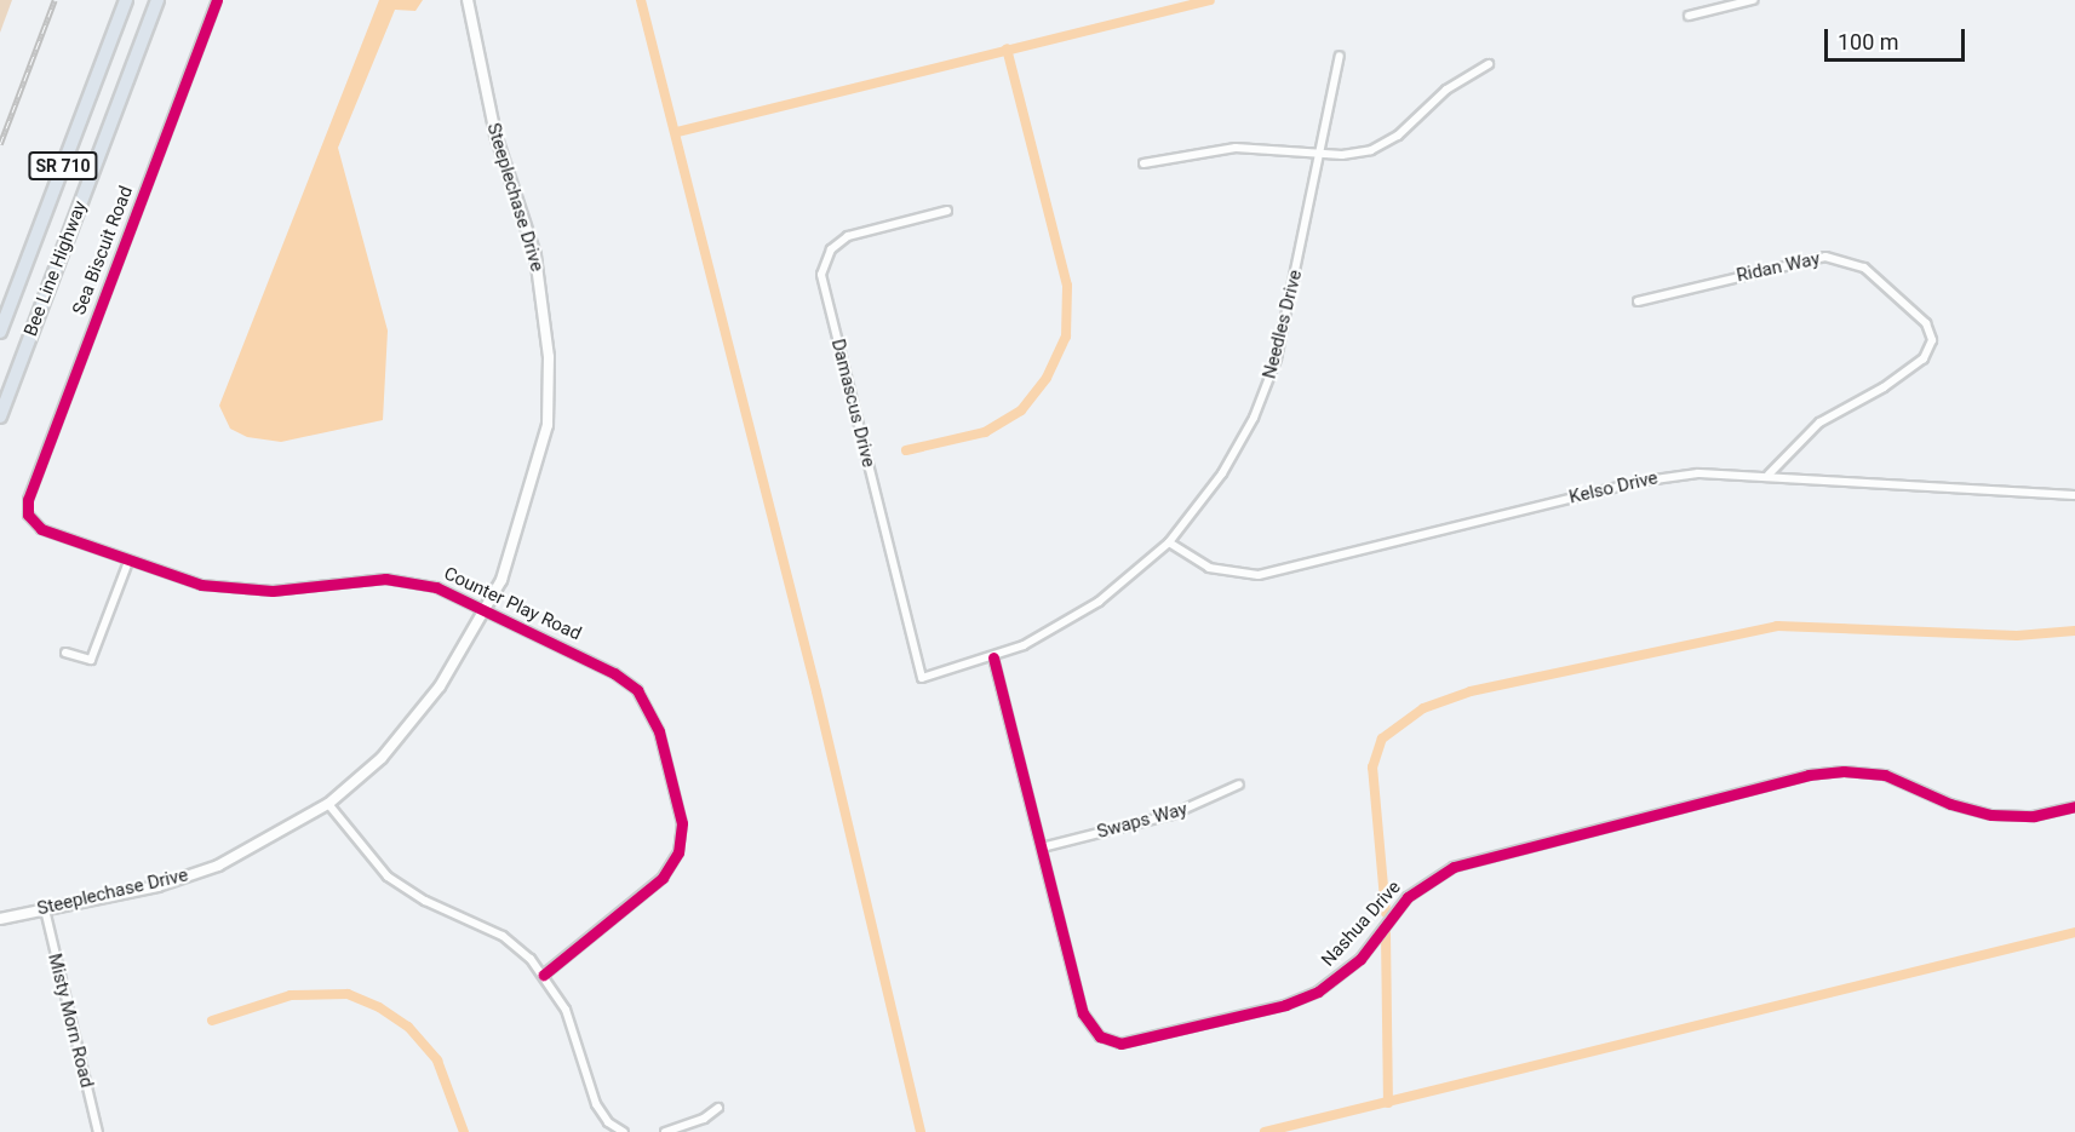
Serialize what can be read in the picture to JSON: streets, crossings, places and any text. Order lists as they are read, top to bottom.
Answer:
{
  "streets": {
    "highway": ["SR 710", "Bee Line Highway"],
    "street": [
      "Steeplechase Drive",
      "Sea Biscuit Road",
      "Ridan Way",
      "Needles Drive",
      "Damascus Drive",
      "Kelso Drive",
      "Counter Play Road",
      "Swaps Way",
      "Nashua Drive",
      "Misty Morn Road"
    ]
  },
  "crossings": [
    ["Steeplechase Drive", "Counter Play Road"],
    ["Steeplechase Drive", "Misty Morn Road"],
    ["Sea Biscuit Road", "Counter Play Road"],
    ["Ridan Way", "Kelso Drive"],
    ["Needles Drive", "Damascus Drive"],
    ["Needles Drive", "Kelso Drive"],
    ["Needles Drive", "Nashua Drive"],
    ["Swaps Way", "Nashua Drive"]
  ],
  "scale_bar": "100 m"
}
